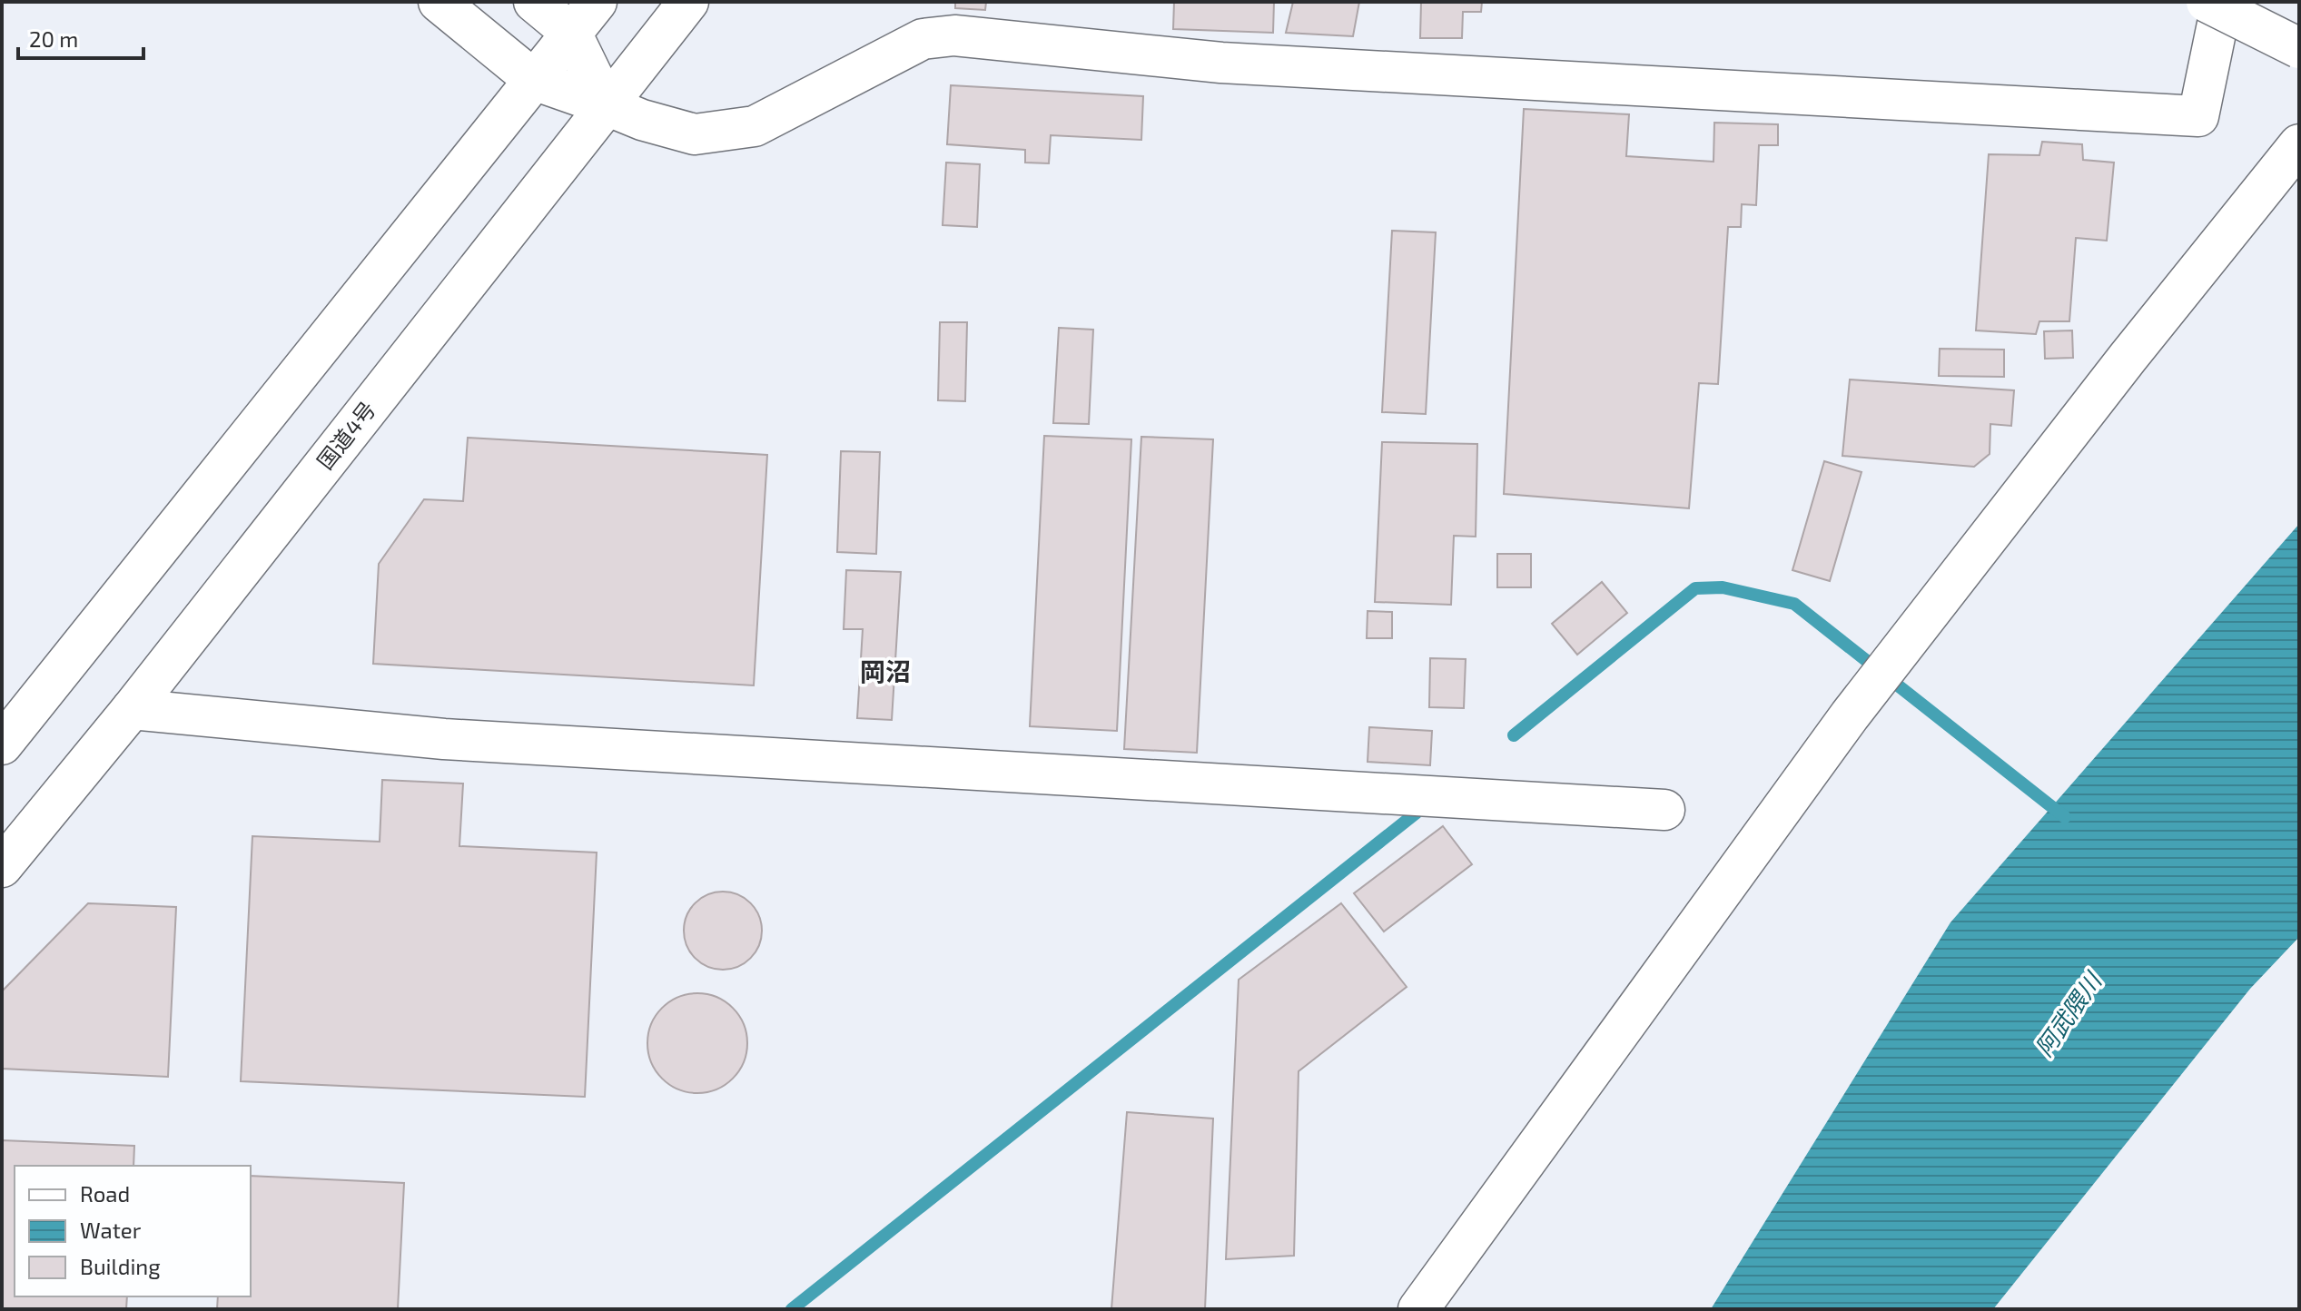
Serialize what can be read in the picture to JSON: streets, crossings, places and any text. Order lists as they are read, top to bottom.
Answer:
{
  "streets": {
    "main road": ["国道4号"]
  },
  "districts": ["岡沼"],
  "water": ["阿武隈川"],
  "legend": ["Road", "Water", "Building"],
  "scale_bar": "20 m"
}
